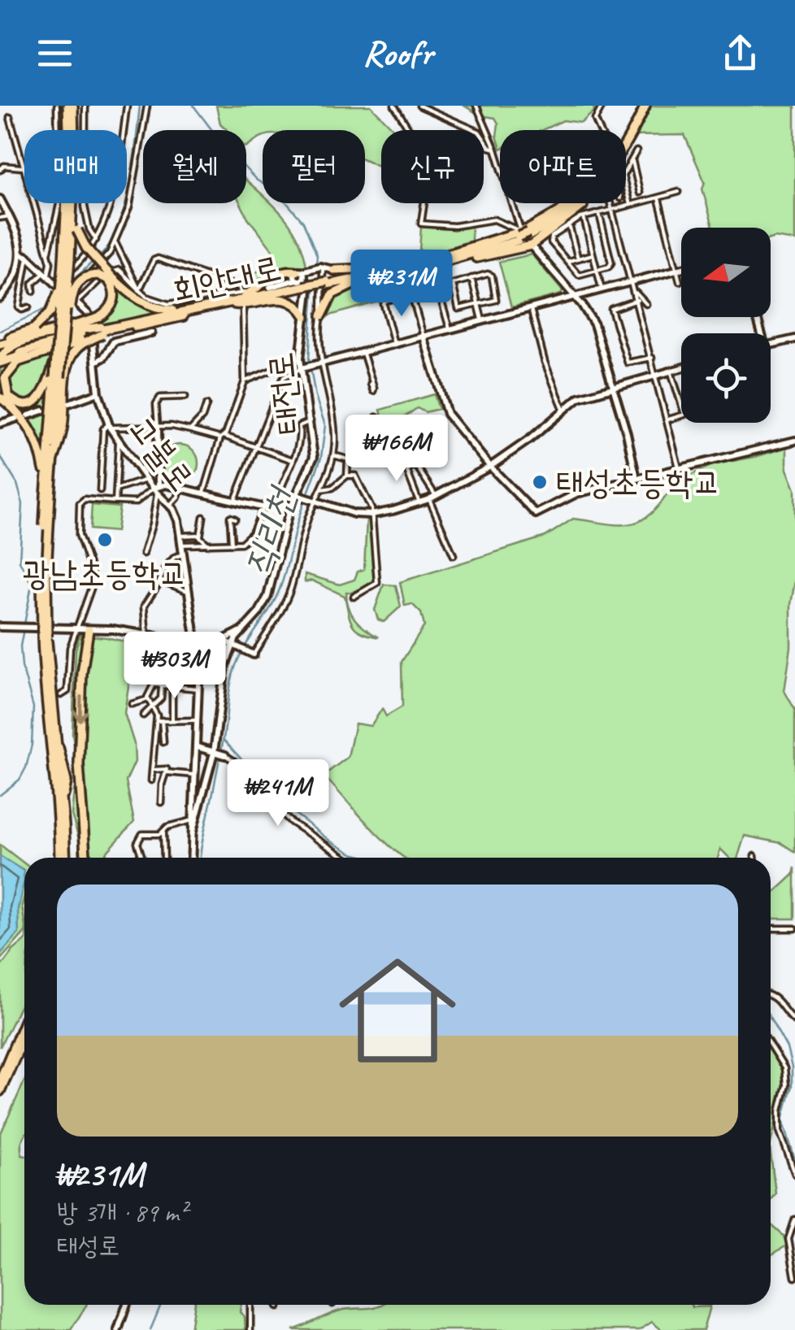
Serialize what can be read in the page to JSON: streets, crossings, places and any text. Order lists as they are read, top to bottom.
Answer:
{
  "streets": {
    "highway": ["회안대로"],
    "street": ["태전로", "고불로"]
  },
  "crossings": [
    ["회안대로", "태전로"],
    ["태전로", "고불로"]
  ],
  "water": ["직리천"],
  "places": ["태성초등학교", "광남초등학교"],
  "north": "left",
  "page": {
    "header": "Roofr",
    "chip": [
      "매매",
      "월세",
      "필터",
      "신규",
      "아파트"
    ],
    "price": [
      "₩231M",
      "₩166M",
      "₩303M",
      "₩241M"
    ],
    "list": [
      {
        "name": "₩231M",
        "note": "방 3개 · 89 m² · 태성로"
      }
    ]
  }
}
